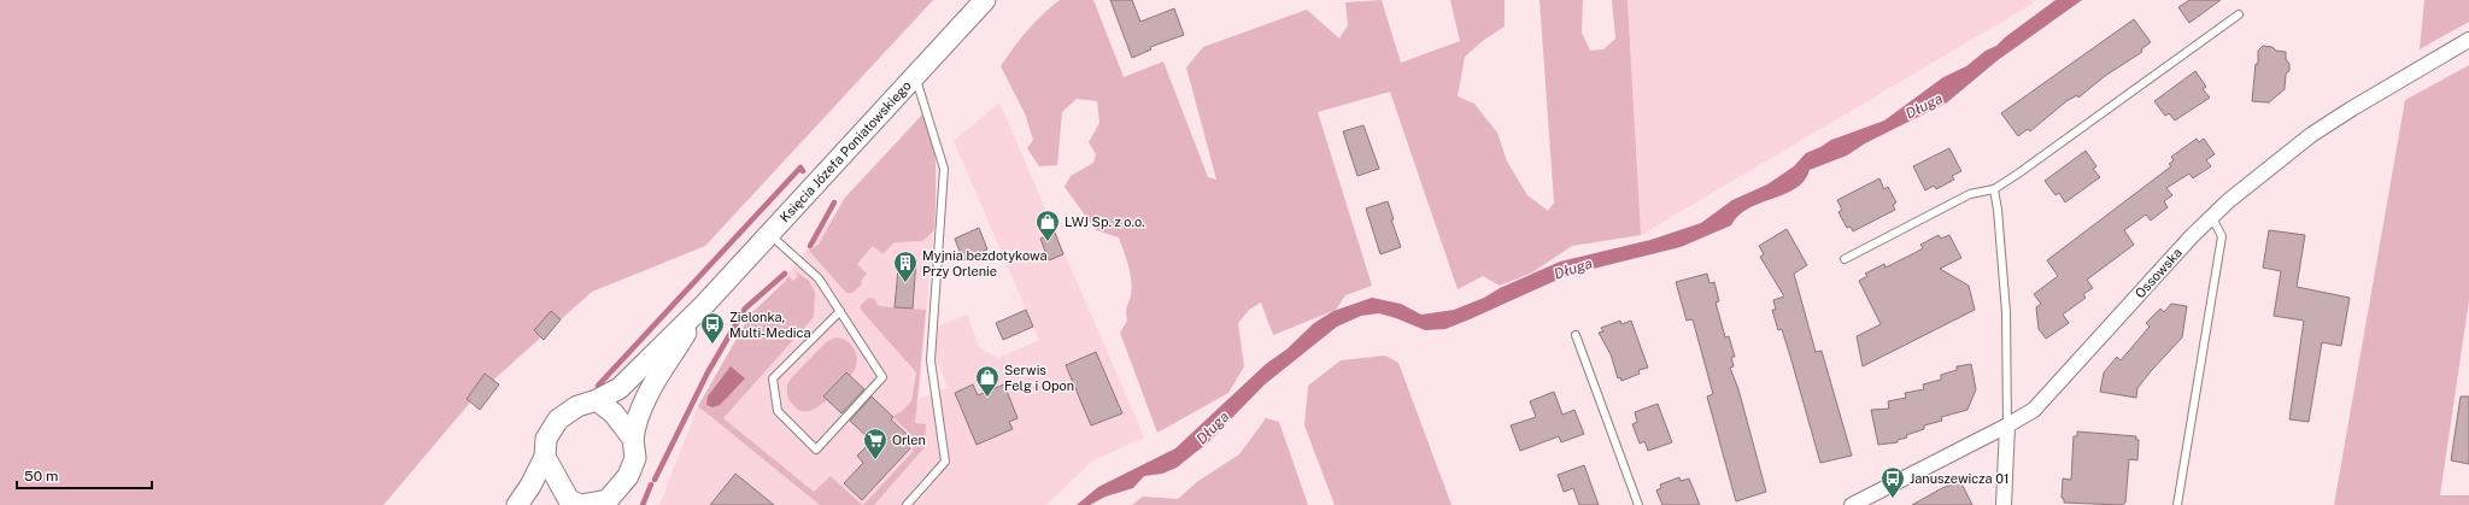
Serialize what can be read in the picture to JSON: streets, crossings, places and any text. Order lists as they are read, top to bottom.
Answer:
{
  "streets": {
    "main road": ["Księcia Józefa Poniatowskiego"],
    "street": ["Ossowska"]
  },
  "water": ["Długa"],
  "places": {
    "shop": ["LWJ Sp. z o.o.", "Serwis Felg i Opon"],
    "building": ["Myjnia bezdotykowa Przy Orlenie"],
    "bus stop": ["Zielonka, Multi-Medica", "Januszewicza 01"],
    "supermarket": ["Orlen"]
  },
  "scale_bar": "50 m"
}
